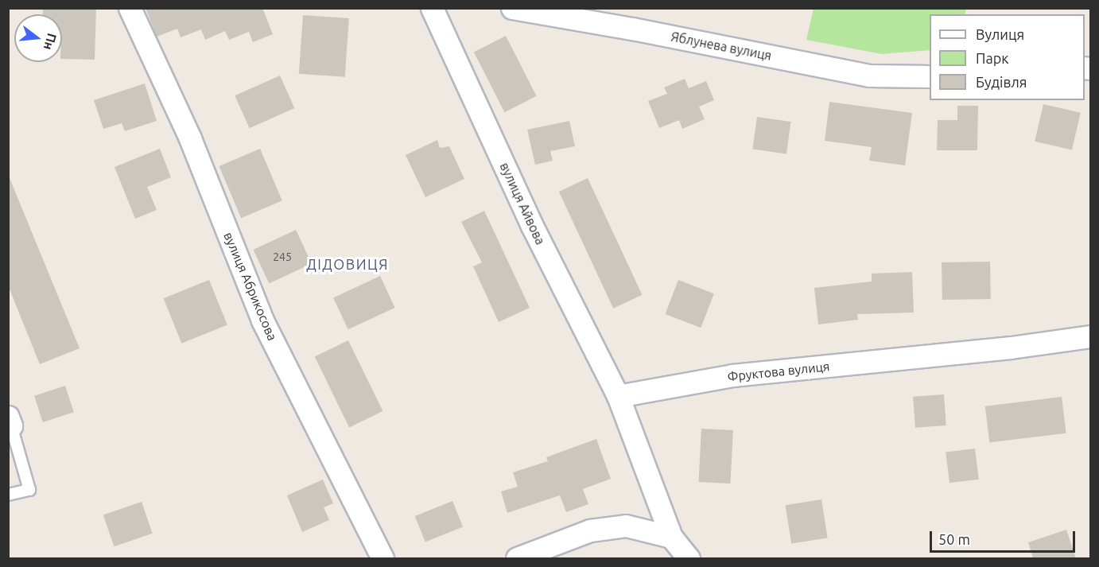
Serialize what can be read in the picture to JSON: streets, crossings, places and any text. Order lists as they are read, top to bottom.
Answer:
{
  "streets": {
    "street": [
      "Яблунева вулиця",
      "вулиця Айвова",
      "вулиця Абрикосова",
      "Фруктова вулиця"
    ]
  },
  "crossings": [
    ["вулиця Айвова", "Фруктова вулиця"]
  ],
  "districts": ["ДІДОВИЦЯ"],
  "house_numbers": ["245"],
  "legend": ["Вулиця", "Парк", "Будівля"],
  "scale_bar": "50 m",
  "north": "right"
}
